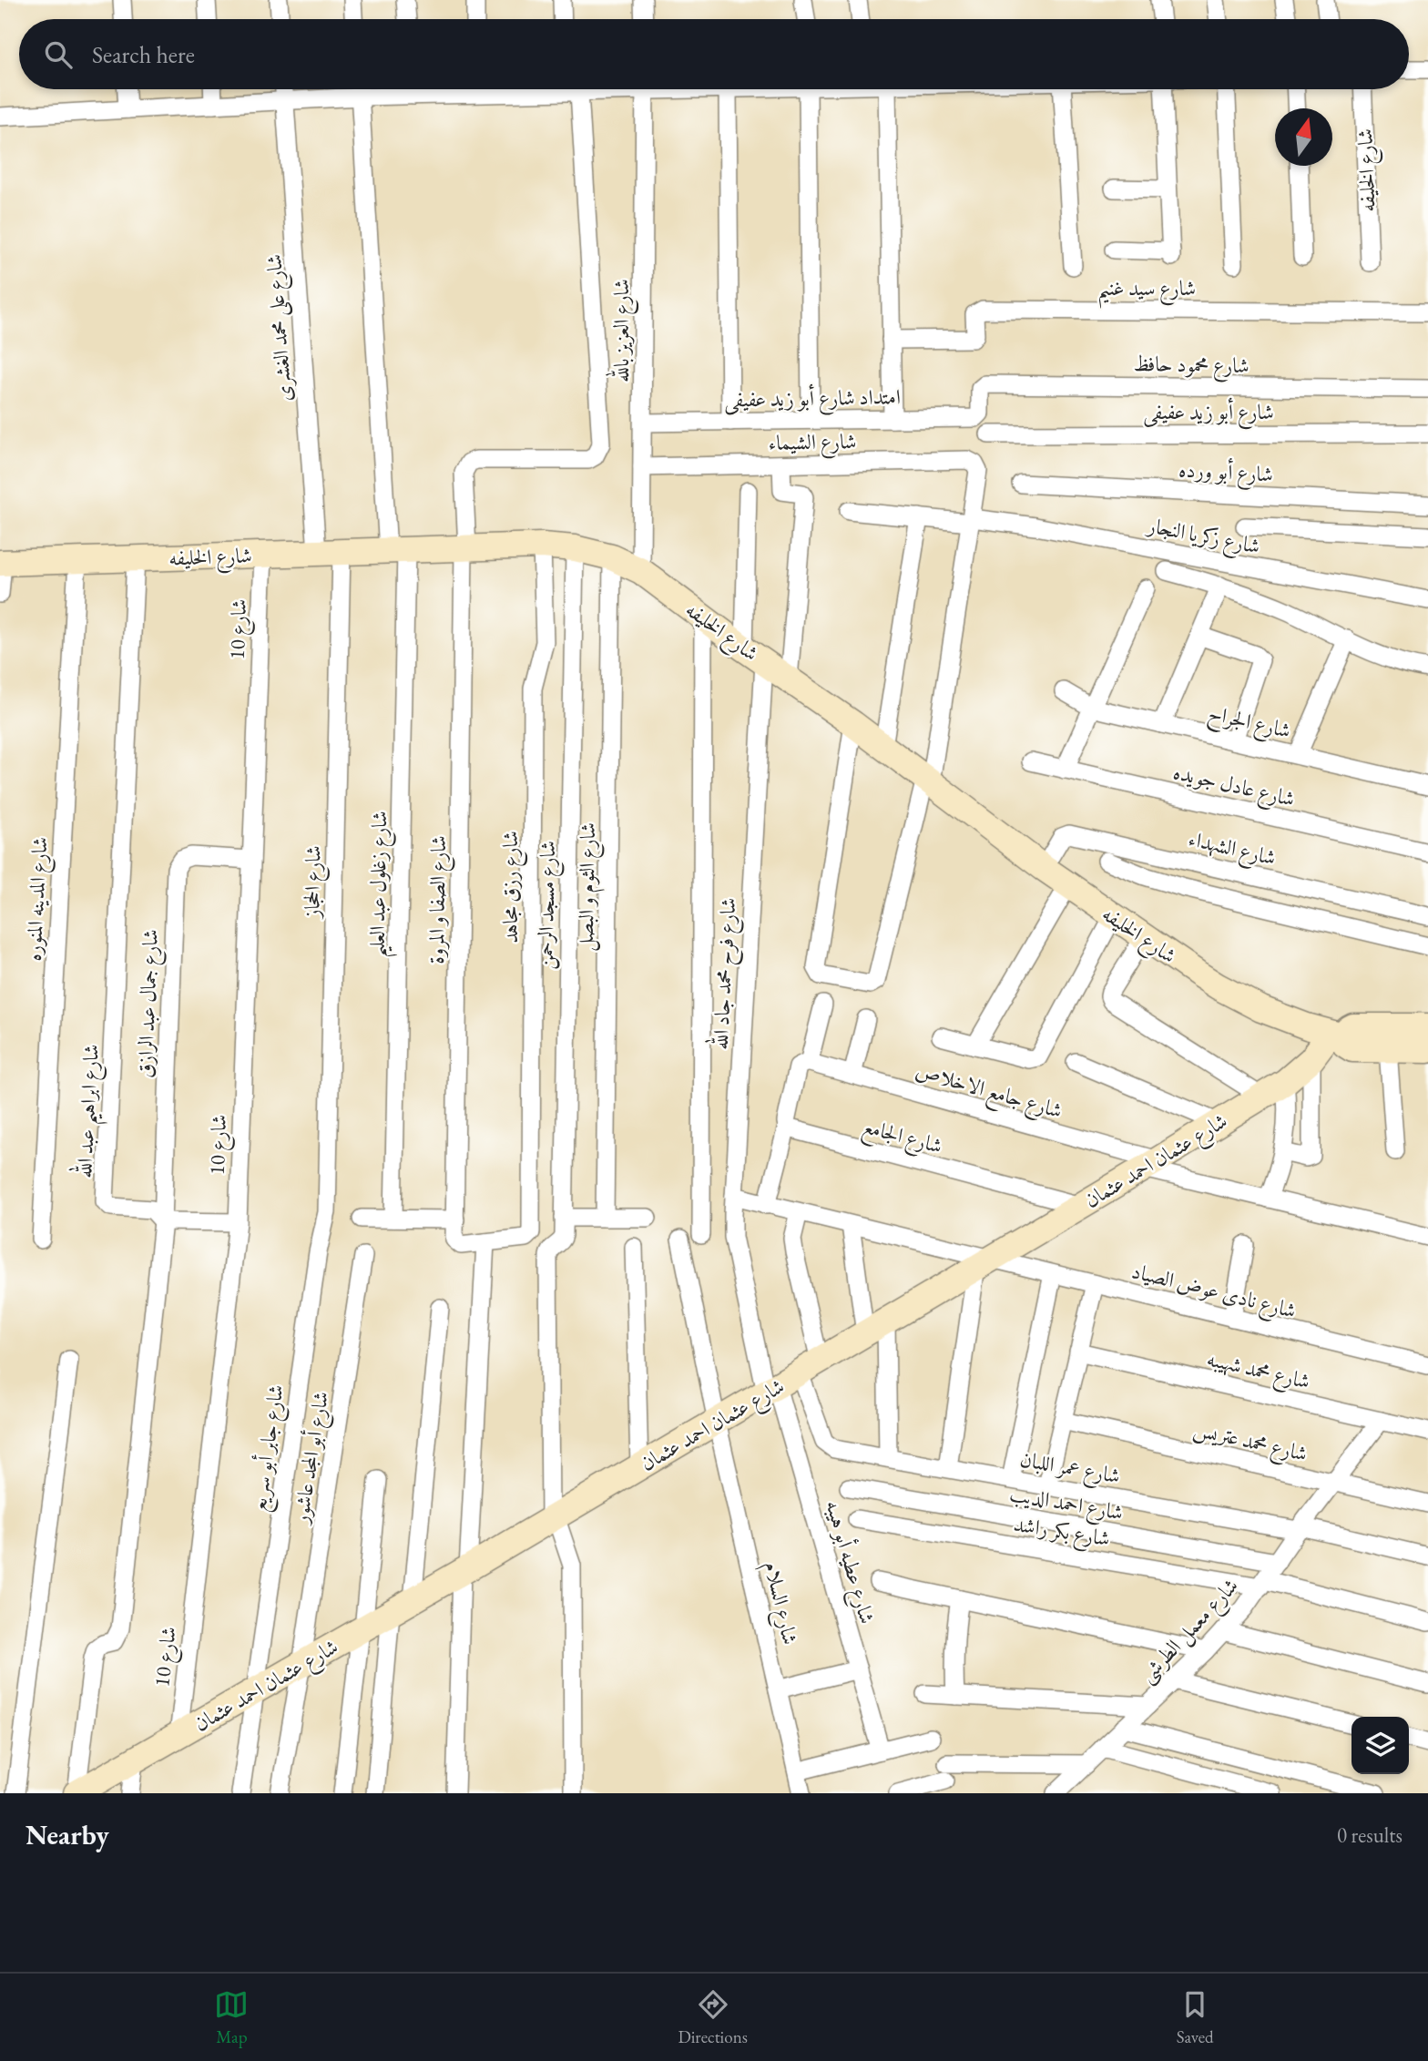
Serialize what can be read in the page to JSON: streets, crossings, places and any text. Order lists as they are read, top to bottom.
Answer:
{
  "streets": {
    "main road": ["شارع الخليفه", "شارع عثمان احمد عثمان"],
    "street": [
      "شارع سيد غنيم",
      "شارع على محمد الغشرى",
      "شارع العزيز بالله",
      "شارع محمود حافظ",
      "امتداد شارع أبو زيد عفيفى",
      "شارع أبو زيد عفيفى",
      "شارع الشيماء",
      "شارع أبو ورده",
      "شارع زكريا النجار",
      "شارع 10",
      "شارع الجراح",
      "شارع عادل جويده",
      "شارع الشهداء",
      "شارع الحجاز",
      "شارع زغلول عبد العليم",
      "شارع رزق مجاهد",
      "شارع الثوم و البصل",
      "شارع المدينه المنوره",
      "شارع الصفا و المروة",
      "شارع مسجد الرحمن",
      "شارع فرح محمد جاد الله",
      "شارع جمال عبد الرازق",
      "شارع جامع الاخلاص",
      "شارع ابراهيم عبد الله",
      "شارع الجامع",
      "شارع نادى عوض الصياد",
      "شارع محمد شهيبه",
      "شارع محمد عتريس",
      "شارع جابر أبو سريع",
      "شارع أبو المجد عاشور",
      "شارع عمر اللبان",
      "شارع احمد الديب",
      "شارع بكر راشد",
      "شارع عطيه أبو هيبه",
      "شارع السلام",
      "شارع معمل الطرشى"
    ]
  },
  "crossings": [
    ["شارع الخليفه", "شارع على محمد الغشرى"],
    ["شارع الخليفه", "شارع العزيز بالله"],
    ["شارع الخليفه", "شارع 10"],
    ["شارع الخليفه", "شارع الشهداء"],
    ["شارع الخليفه", "شارع الحجاز"],
    ["شارع الخليفه", "شارع زغلول عبد العليم"],
    ["شارع الخليفه", "شارع رزق مجاهد"],
    ["شارع الخليفه", "شارع الثوم و البصل"],
    ["شارع الخليفه", "شارع المدينه المنوره"],
    ["شارع الخليفه", "شارع الصفا و المروة"],
    ["شارع الخليفه", "شارع مسجد الرحمن"],
    ["شارع الخليفه", "شارع فرح محمد جاد الله"],
    ["شارع الخليفه", "شارع ابراهيم عبد الله"],
    ["شارع الخليفه", "شارع عثمان احمد عثمان"],
    ["شارع على محمد الغشرى", "شارع الحجاز"],
    ["شارع العزيز بالله", "امتداد شارع أبو زيد عفيفى"],
    ["شارع العزيز بالله", "شارع الشيماء"],
    ["شارع محمود حافظ", "امتداد شارع أبو زيد عفيفى"],
    ["شارع الشيماء", "شارع زكريا النجار"],
    ["شارع 10", "شارع جمال عبد الرازق"],
    ["شارع 10", "شارع عثمان احمد عثمان"],
    ["شارع الحجاز", "شارع جابر أبو سريع"],
    ["شارع رزق مجاهد", "شارع الصفا و المروة"],
    ["شارع مسجد الرحمن", "شارع عثمان احمد عثمان"],
    ["شارع فرح محمد جاد الله", "شارع نادى عوض الصياد"],
    ["شارع فرح محمد جاد الله", "شارع عطيه أبو هيبه"],
    ["شارع جمال عبد الرازق", "شارع ابراهيم عبد الله"],
    ["شارع جامع الاخلاص", "شارع عثمان احمد عثمان"],
    ["شارع الجامع", "شارع عثمان احمد عثمان"],
    ["شارع عثمان احمد عثمان", "شارع نادى عوض الصياد"],
    ["شارع عثمان احمد عثمان", "شارع جابر أبو سريع"],
    ["شارع عثمان احمد عثمان", "شارع أبو المجد عاشور"],
    ["شارع عثمان احمد عثمان", "شارع عمر اللبان"],
    ["شارع عثمان احمد عثمان", "شارع عطيه أبو هيبه"],
    ["شارع عثمان احمد عثمان", "شارع السلام"],
    ["شارع محمد شهيبه", "شارع معمل الطرشى"],
    ["شارع محمد عتريس", "شارع معمل الطرشى"],
    ["شارع عمر اللبان", "شارع معمل الطرشى"],
    ["شارع احمد الديب", "شارع معمل الطرشى"],
    ["شارع بكر راشد", "شارع معمل الطرشى"]
  ],
  "north": "top",
  "page": {
    "search": "Search here",
    "heading": ["Nearby", "0 results"],
    "nav": ["Map", "Directions", "Saved"]
  }
}
